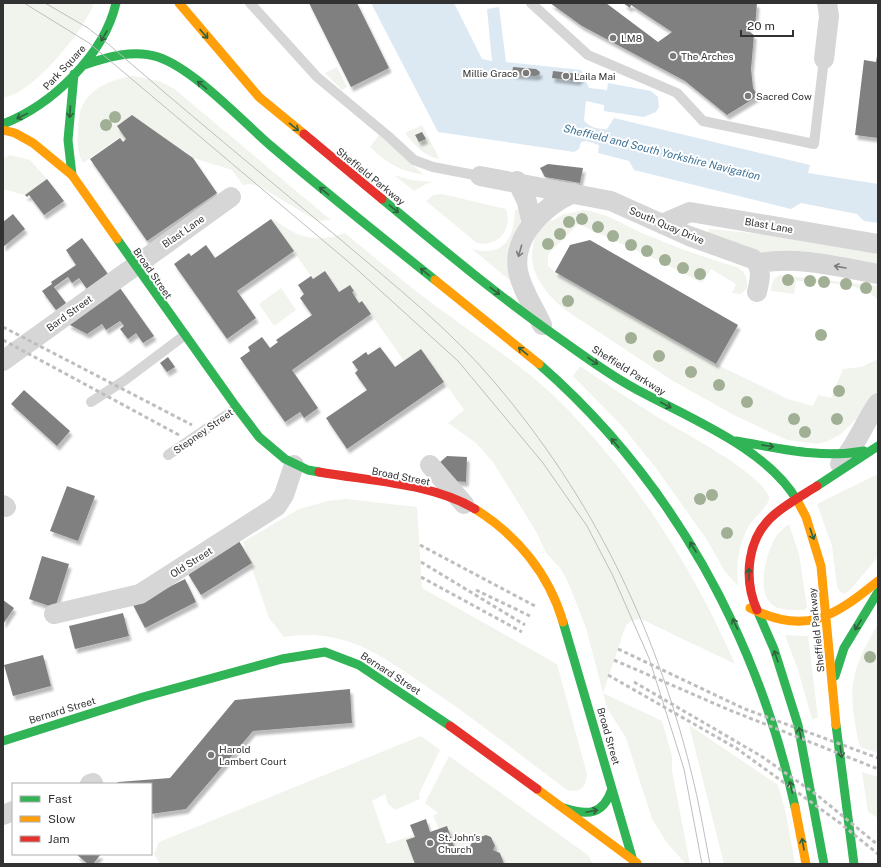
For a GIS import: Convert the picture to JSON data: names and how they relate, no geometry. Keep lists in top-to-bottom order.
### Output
{
  "streets": {
    "main road": [
      "Park Square",
      "Sheffield Parkway",
      "Broad Street",
      "Bernard Street"
    ],
    "street": [
      "South Quay Drive",
      "Blast Lane",
      "Bard Street",
      "Old Street"
    ],
    "lane": ["Stepney Street"]
  },
  "crossings": [
    ["Park Square", "Broad Street"],
    ["South Quay Drive", "Blast Lane"],
    ["Blast Lane", "Broad Street"],
    ["Blast Lane", "Bard Street"],
    ["Broad Street", "Bard Street"],
    ["Broad Street", "Stepney Street"],
    ["Broad Street", "Old Street"],
    ["Broad Street", "Bernard Street"]
  ],
  "one_way": ["Park Square"],
  "water": ["Sheffield and South Yorkshire Navigation"],
  "places": [
    "LM8",
    "The Arches",
    "Millie Grace",
    "Laila Mai",
    "Sacred Cow",
    "Harold Lambert Court",
    "St. John's Church"
  ],
  "legend": ["Fast", "Slow", "Jam"],
  "scale_bar": "20 m"
}
